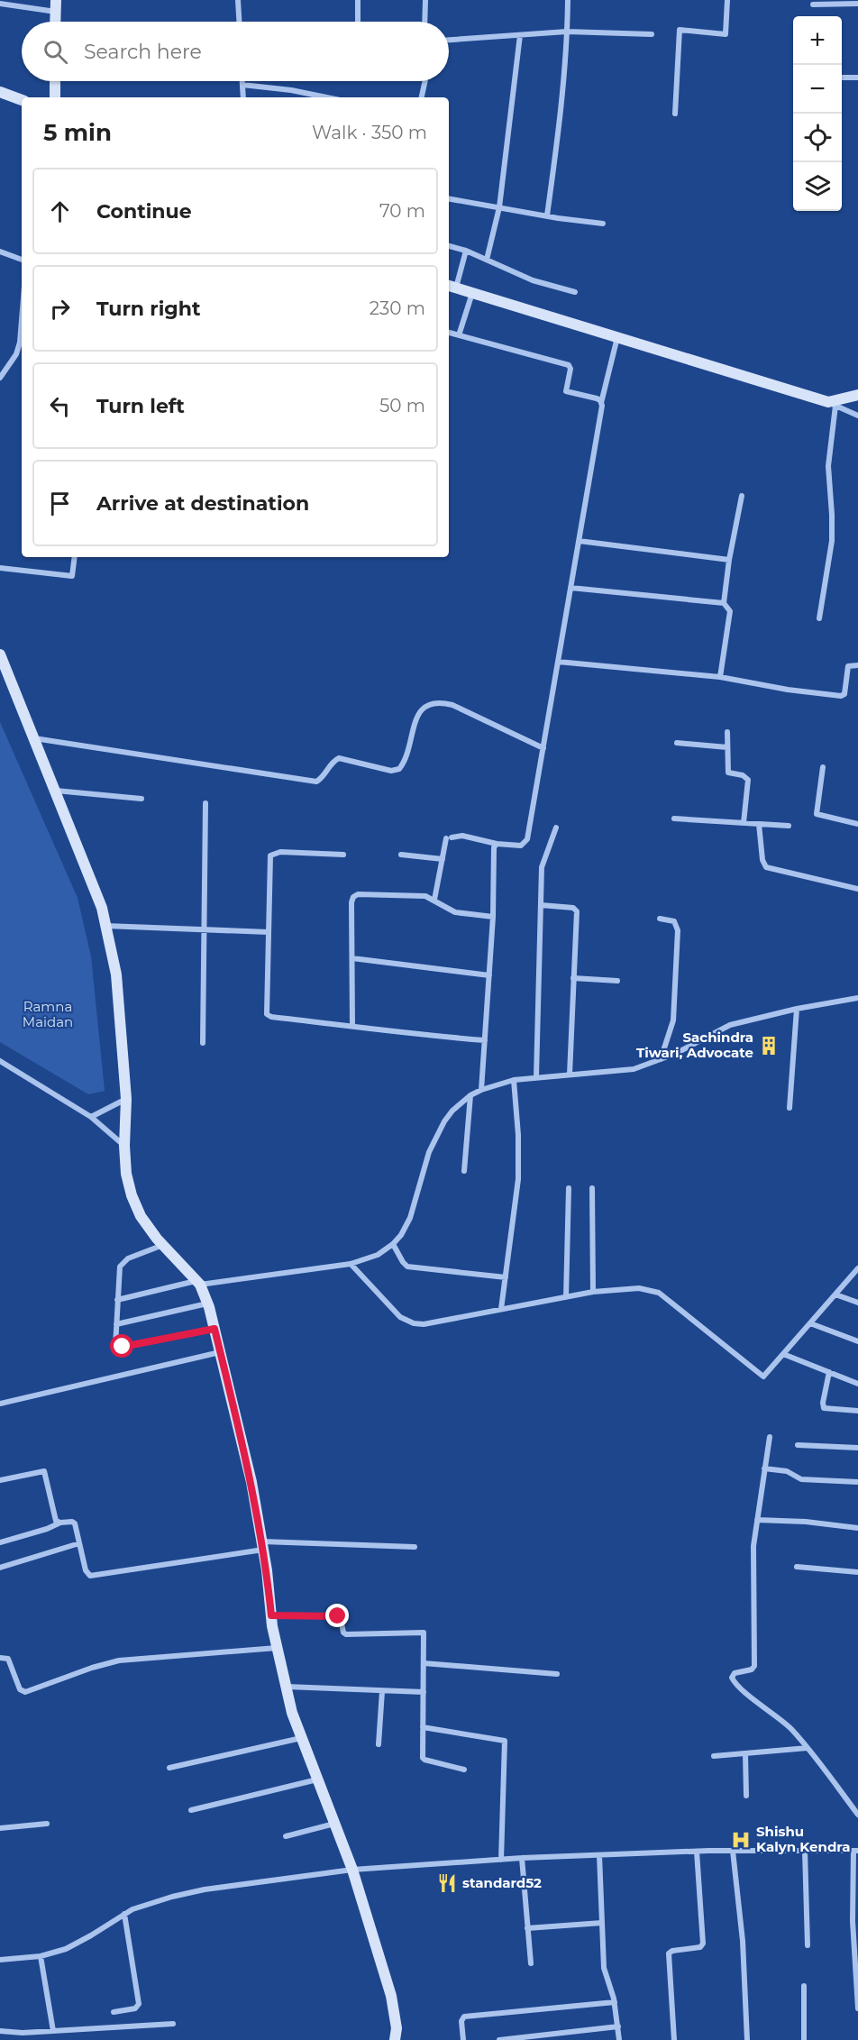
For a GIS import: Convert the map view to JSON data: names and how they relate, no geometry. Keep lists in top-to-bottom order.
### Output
{
  "parks": ["Ramna Maidan"],
  "places": {
    "building": ["Sachindra Tiwari, Advocate"],
    "hospital": ["Shishu Kalyn Kendra"],
    "restaurant": ["standard52"]
  },
  "page": {
    "map_buttons": ["+", "−"],
    "search": "Search here",
    "heading": ["5 min", "Walk · 350 m"],
    "list": [
      ["Continue", "70 m"],
      ["Turn right", "230 m"],
      ["Turn left", "50 m"],
      "Arrive at destination"
    ]
  }
}
